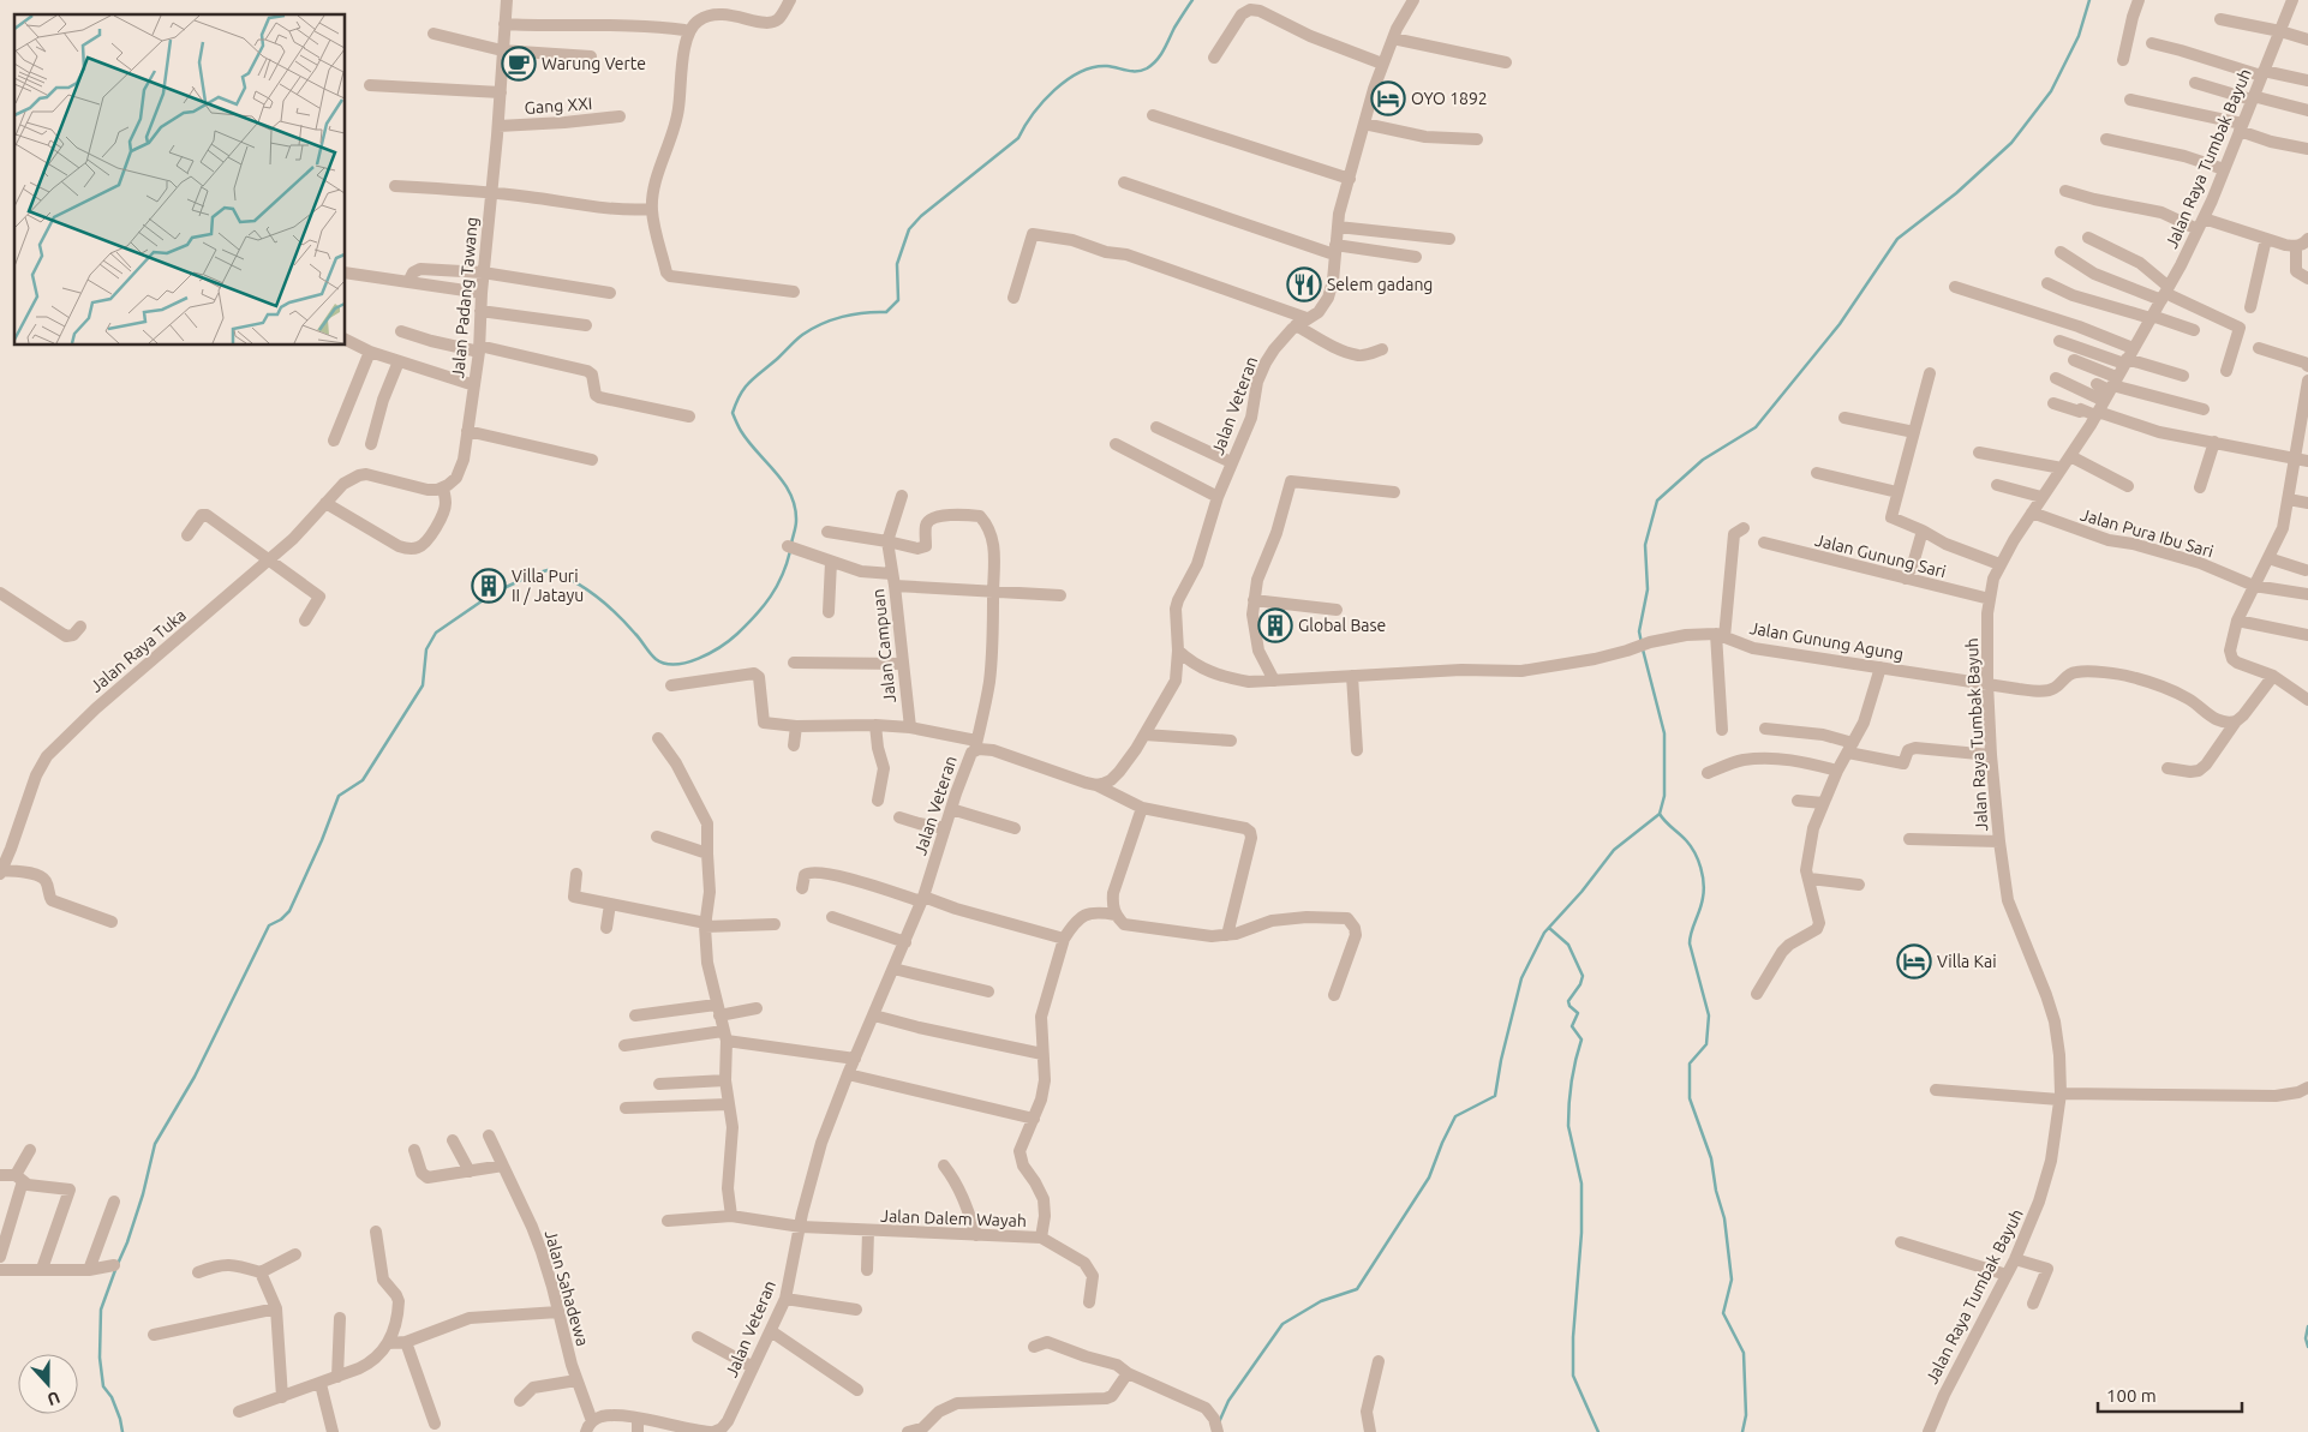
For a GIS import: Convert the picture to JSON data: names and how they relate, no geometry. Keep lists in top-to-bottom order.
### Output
{
  "streets": {
    "street": [
      "Gang XXI",
      "Jalan Raya Tumbak Bayuh",
      "Jalan Padang Tawang",
      "Jalan Veteran",
      "Jalan Pura Ibu Sari",
      "Jalan Gunung Sari",
      "Jalan Gunung Agung",
      "Jalan Campuan",
      "Jalan Raya Tuka",
      "Jalan Dalem Wayah",
      "Jalan Sahadewa"
    ]
  },
  "crossings": [
    ["Gang XXI", "Jalan Padang Tawang"],
    ["Jalan Raya Tumbak Bayuh", "Jalan Pura Ibu Sari"],
    ["Jalan Raya Tumbak Bayuh", "Jalan Gunung Sari"],
    ["Jalan Raya Tumbak Bayuh", "Jalan Gunung Agung"],
    ["Jalan Padang Tawang", "Jalan Raya Tuka"],
    ["Jalan Veteran", "Jalan Dalem Wayah"],
    ["Jalan Veteran", "Jalan Sahadewa"]
  ],
  "places": {
    "cafe": ["Warung Verte"],
    "hotel": ["OYO 1892", "Villa Kai"],
    "restaurant": ["Selem gadang"],
    "building": ["Villa Puri II / Jatayu", "Global Base"]
  },
  "scale_bar": "100 m",
  "north": "bottom"
}
